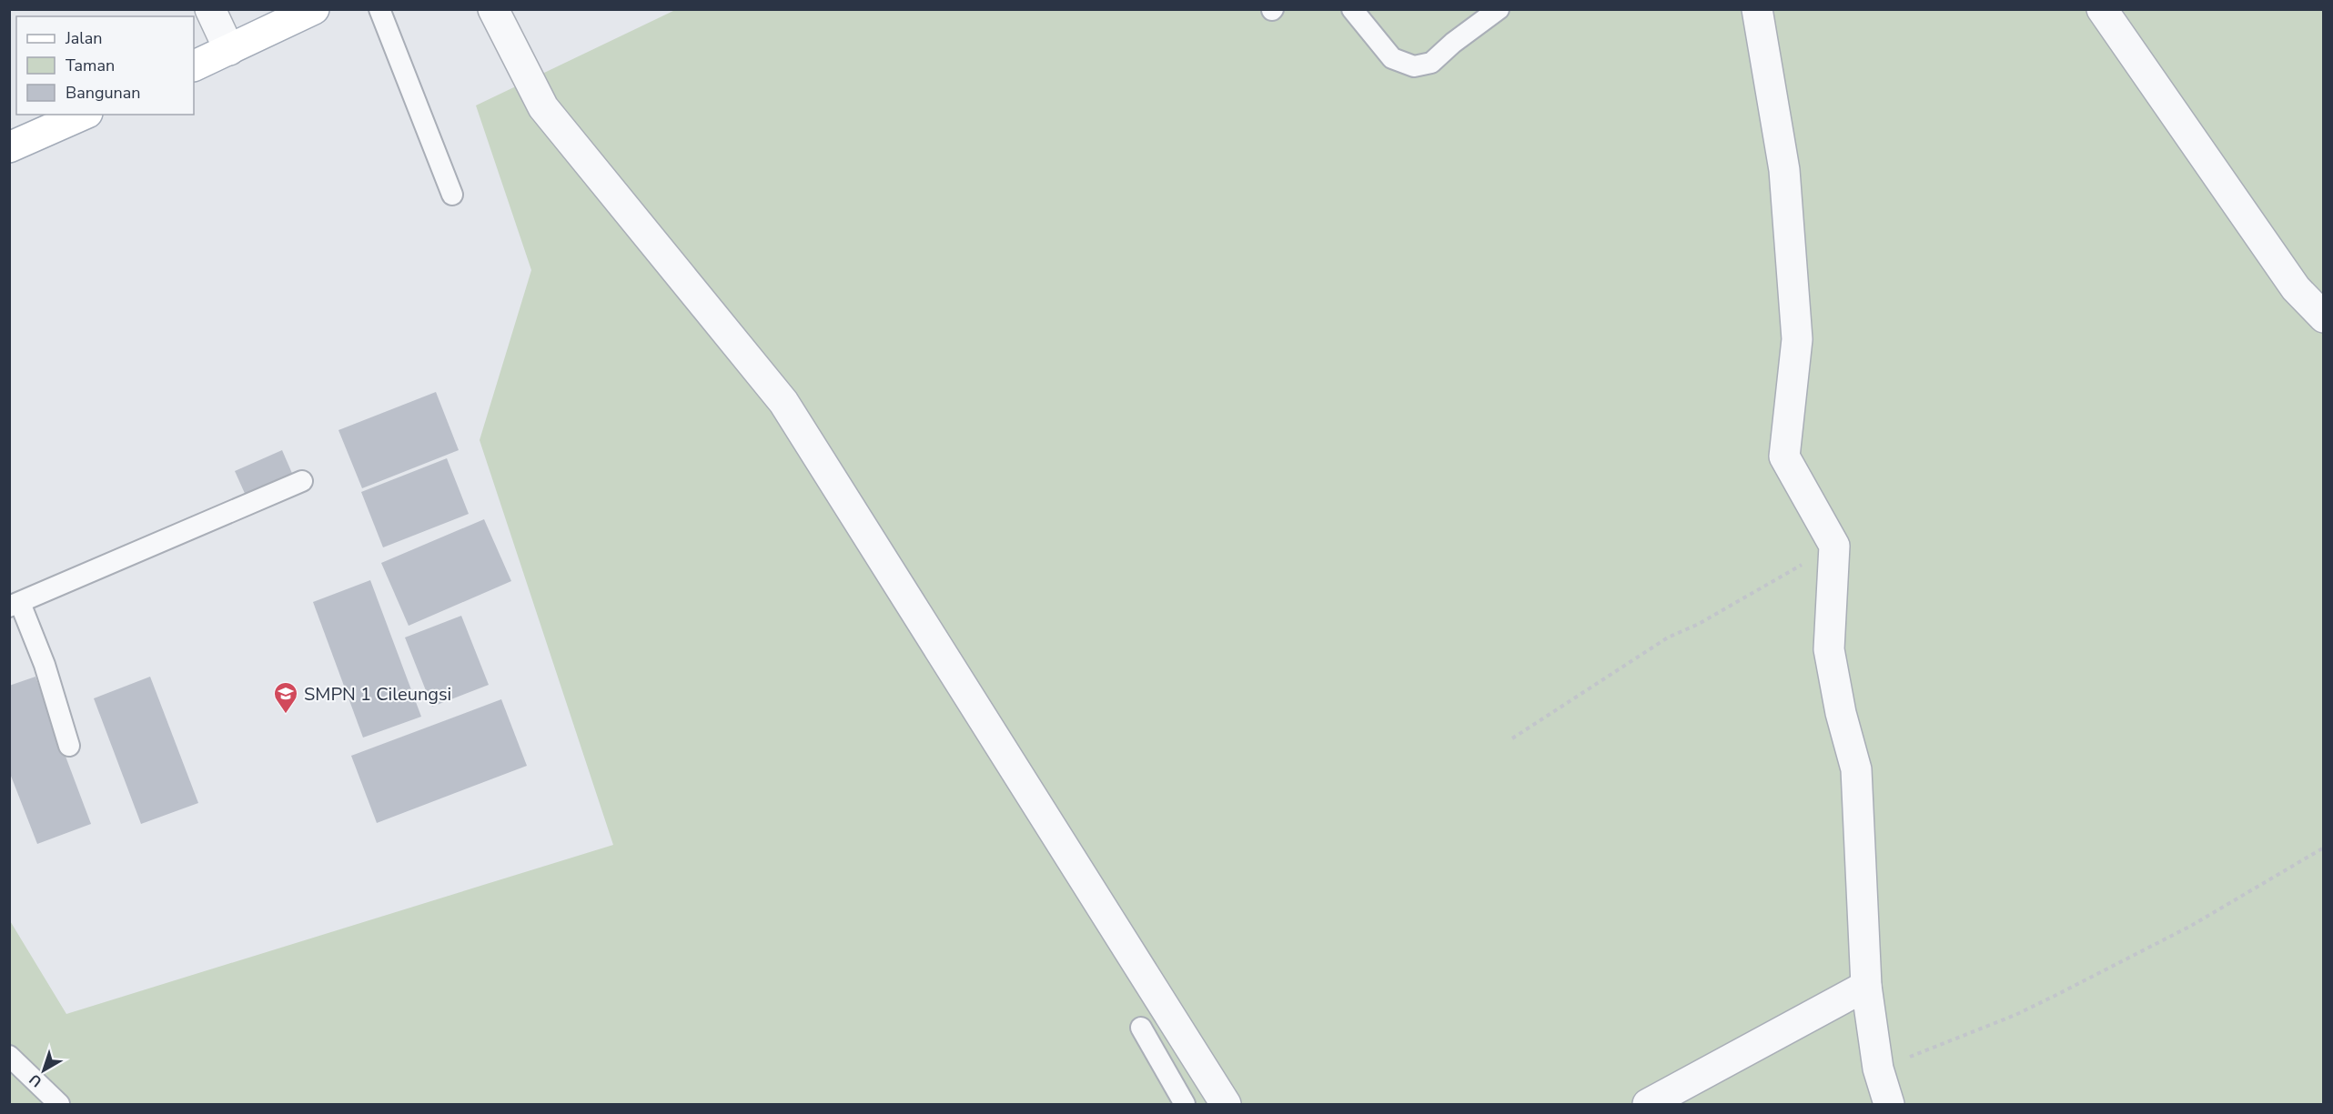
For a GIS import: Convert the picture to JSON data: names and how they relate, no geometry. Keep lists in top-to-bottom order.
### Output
{
  "places": {
    "school or university": ["SMPN 1 Cileungsi"]
  },
  "legend": ["Jalan", "Taman", "Bangunan"],
  "north": "bottom left"
}
